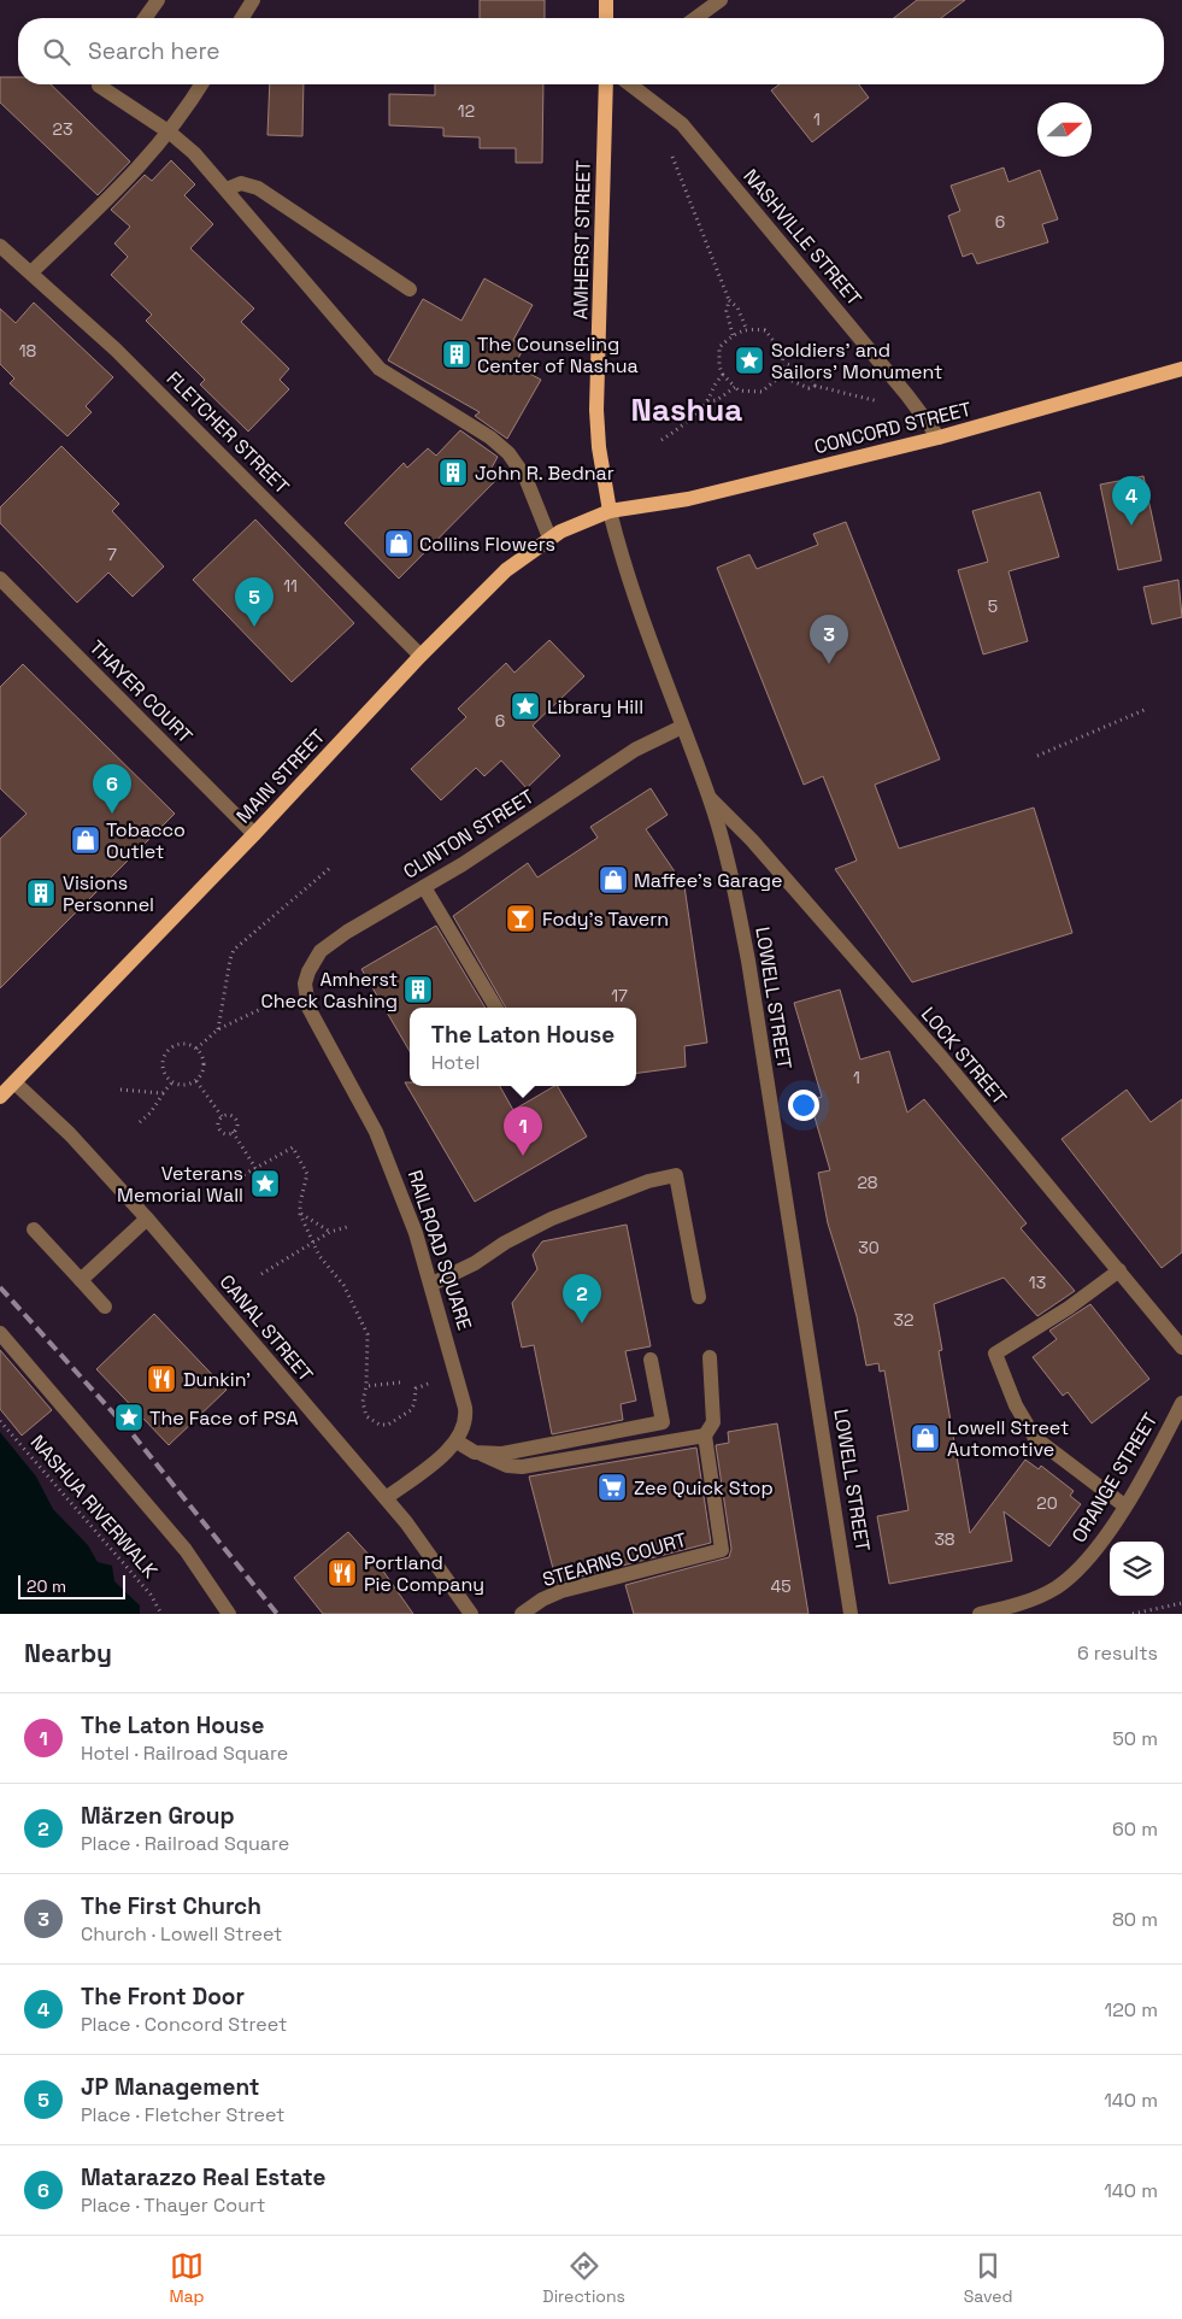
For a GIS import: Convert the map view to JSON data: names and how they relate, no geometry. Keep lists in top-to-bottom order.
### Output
{
  "streets": {
    "main road": ["AMHERST STREET", "CONCORD STREET", "MAIN STREET"],
    "street": [
      "NASHVILLE STREET",
      "FLETCHER STREET",
      "THAYER COURT",
      "CLINTON STREET",
      "LOWELL STREET",
      "LOCK STREET",
      "RAILROAD SQUARE",
      "CANAL STREET",
      "ORANGE STREET",
      "STEARNS COURT"
    ],
    "path": ["NASHUA RIVERWALK"]
  },
  "crossings": [
    ["NASHVILLE STREET", "CONCORD STREET"],
    ["AMHERST STREET", "CONCORD STREET"],
    ["AMHERST STREET", "MAIN STREET"],
    ["AMHERST STREET", "LOWELL STREET"],
    ["CONCORD STREET", "MAIN STREET"],
    ["CONCORD STREET", "LOWELL STREET"],
    ["FLETCHER STREET", "MAIN STREET"],
    ["THAYER COURT", "MAIN STREET"],
    ["MAIN STREET", "LOWELL STREET"],
    ["MAIN STREET", "CANAL STREET"],
    ["CLINTON STREET", "LOWELL STREET"],
    ["CLINTON STREET", "RAILROAD SQUARE"],
    ["LOWELL STREET", "LOCK STREET"]
  ],
  "districts": ["Nashua"],
  "places": {
    "building": [
      "The Counseling Center of Nashua",
      "John R. Bednar",
      "Visions Personnel",
      "Amherst Check Cashing"
    ],
    "place": [
      "Soldiers' and Sailors' Monument",
      "Library Hill",
      "Veterans Memorial Wall",
      "The Face of PSA"
    ],
    "shop": [
      "Collins Flowers",
      "Tobacco Outlet",
      "Maffee's Garage",
      "Lowell Street Automotive"
    ],
    "bar": ["Fody's Tavern"],
    "restaurant": ["Dunkin'", "Portland Pie Company"],
    "supermarket": ["Zee Quick Stop"]
  },
  "house_numbers": [
    "12",
    "1",
    "23",
    "6",
    "18",
    "7",
    "11",
    "5",
    "6",
    "17",
    "1",
    "28",
    "30",
    "13",
    "32",
    "20",
    "38",
    "45"
  ],
  "scale_bar": "20 m",
  "north": "right",
  "page": {
    "search": "Search here",
    "pins": [
      "4",
      "5",
      "3",
      "6",
      "1",
      "2"
    ],
    "popup": ["The Laton House", "Hotel"],
    "scale": "20 m",
    "heading": ["Nearby", "6 results"],
    "list": [
      {
        "mark": "1",
        "name": "The Laton House",
        "note": "Hotel · Railroad Square",
        "value": "50 m"
      },
      {
        "mark": "2",
        "name": "Märzen Group",
        "note": "Place · Railroad Square",
        "value": "60 m"
      },
      {
        "mark": "3",
        "name": "The First Church",
        "note": "Church · Lowell Street",
        "value": "80 m"
      },
      {
        "mark": "4",
        "name": "The Front Door",
        "note": "Place · Concord Street",
        "value": "120 m"
      },
      {
        "mark": "5",
        "name": "JP Management",
        "note": "Place · Fletcher Street",
        "value": "140 m"
      },
      {
        "mark": "6",
        "name": "Matarazzo Real Estate",
        "note": "Place · Thayer Court",
        "value": "140 m"
      }
    ],
    "nav": ["Map", "Directions", "Saved"]
  }
}
